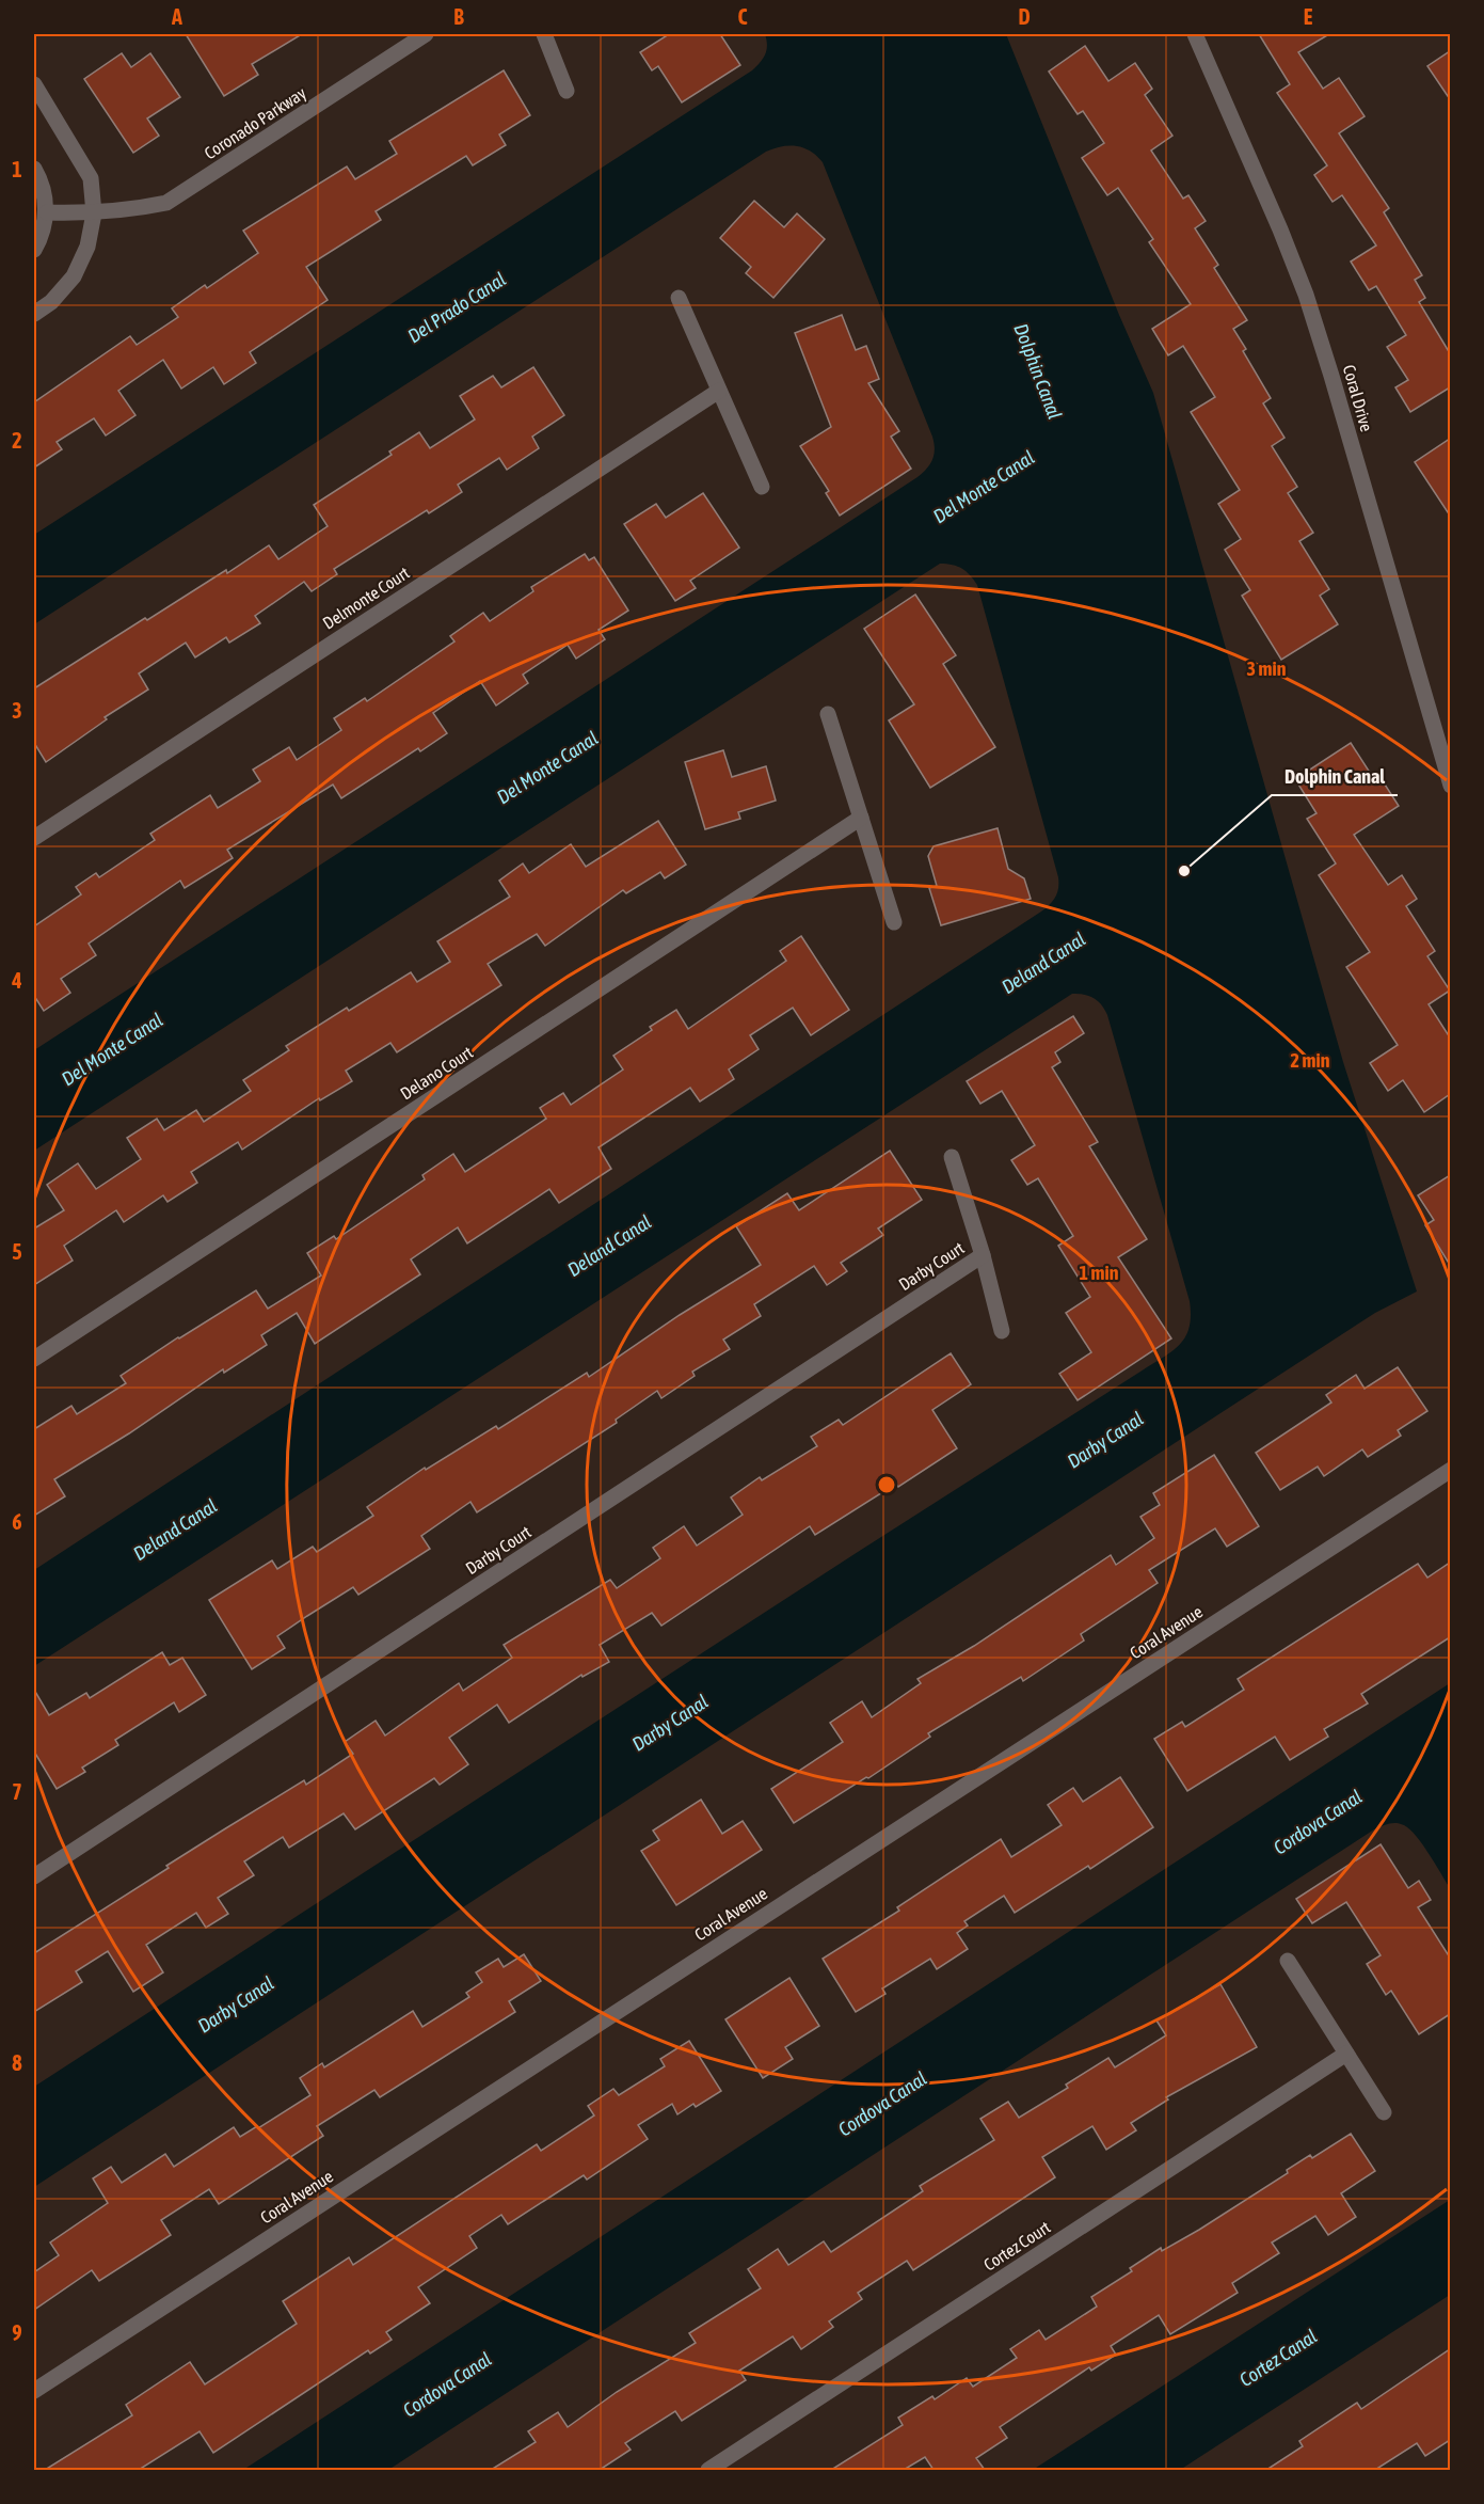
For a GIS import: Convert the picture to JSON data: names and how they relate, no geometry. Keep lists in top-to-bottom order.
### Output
{
  "streets": {
    "street": [
      "Coronado Parkway",
      "Coral Drive",
      "Delmonte Court",
      "Delano Court",
      "Darby Court",
      "Coral Avenue",
      "Cortez Court"
    ]
  },
  "water": [
    "Del Prado Canal",
    "Dolphin Canal",
    "Del Monte Canal",
    "Deland Canal",
    "Darby Canal",
    "Cordova Canal",
    "Cortez Canal"
  ],
  "places": ["Dolphin Canal"],
  "grid": {
    "columns": [
      "A",
      "B",
      "C",
      "D",
      "E"
    ],
    "rows": [
      "1",
      "2",
      "3",
      "4",
      "5",
      "6",
      "7",
      "8",
      "9"
    ]
  },
  "rings": ["3 min", "2 min", "1 min"]
}
